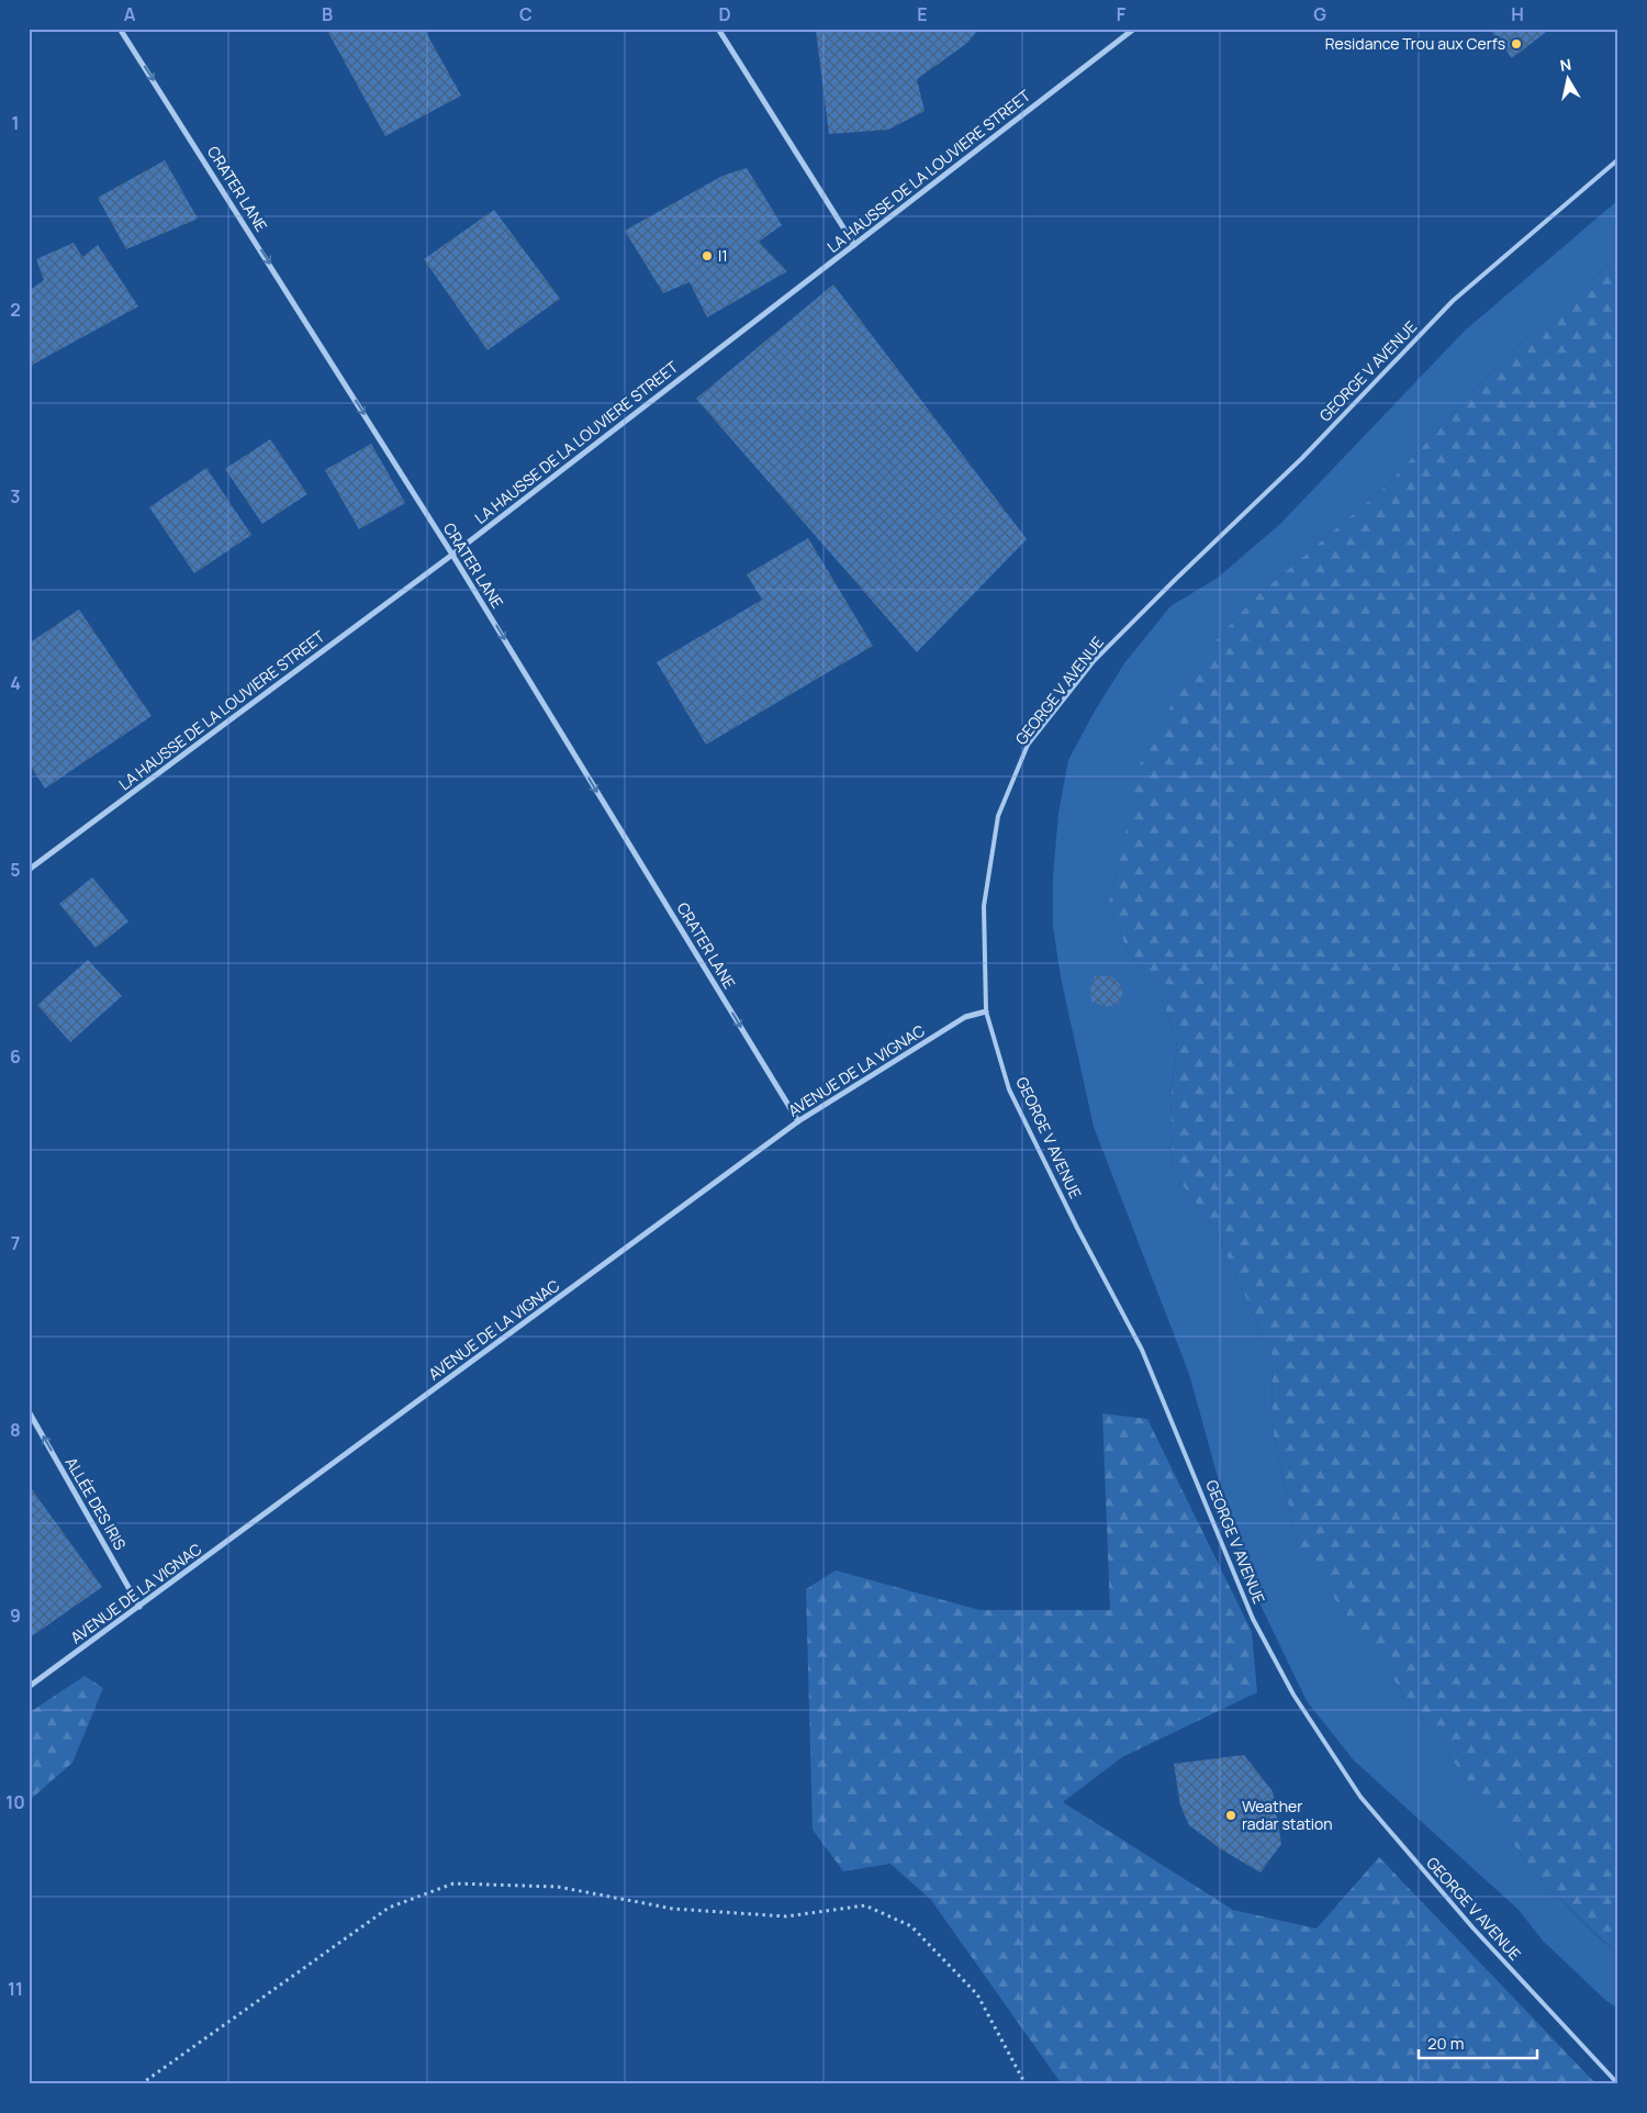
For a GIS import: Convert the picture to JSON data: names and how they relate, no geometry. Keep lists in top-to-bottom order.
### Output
{
  "streets": {
    "street": [
      "LA HAUSSE DE LA LOUVIERE STREET",
      "CRATER LANE",
      "AVENUE DE LA VIGNAC",
      "ALLÉE DES IRIS"
    ],
    "lane": ["GEORGE V AVENUE"]
  },
  "crossings": [
    ["LA HAUSSE DE LA LOUVIERE STREET", "CRATER LANE"],
    ["CRATER LANE", "AVENUE DE LA VIGNAC"],
    ["GEORGE V AVENUE", "AVENUE DE LA VIGNAC"],
    ["AVENUE DE LA VIGNAC", "ALLÉE DES IRIS"]
  ],
  "one_way": ["CRATER LANE", "ALLÉE DES IRIS"],
  "places": ["Residance Trou aux Cerfs", "l1", "Weather radar station"],
  "scale_bar": "20 m",
  "north": "top",
  "grid": {
    "columns": [
      "A",
      "B",
      "C",
      "D",
      "E",
      "F",
      "G",
      "H"
    ],
    "rows": [
      "1",
      "2",
      "3",
      "4",
      "5",
      "6",
      "7",
      "8",
      "9",
      "10",
      "11"
    ]
  }
}
